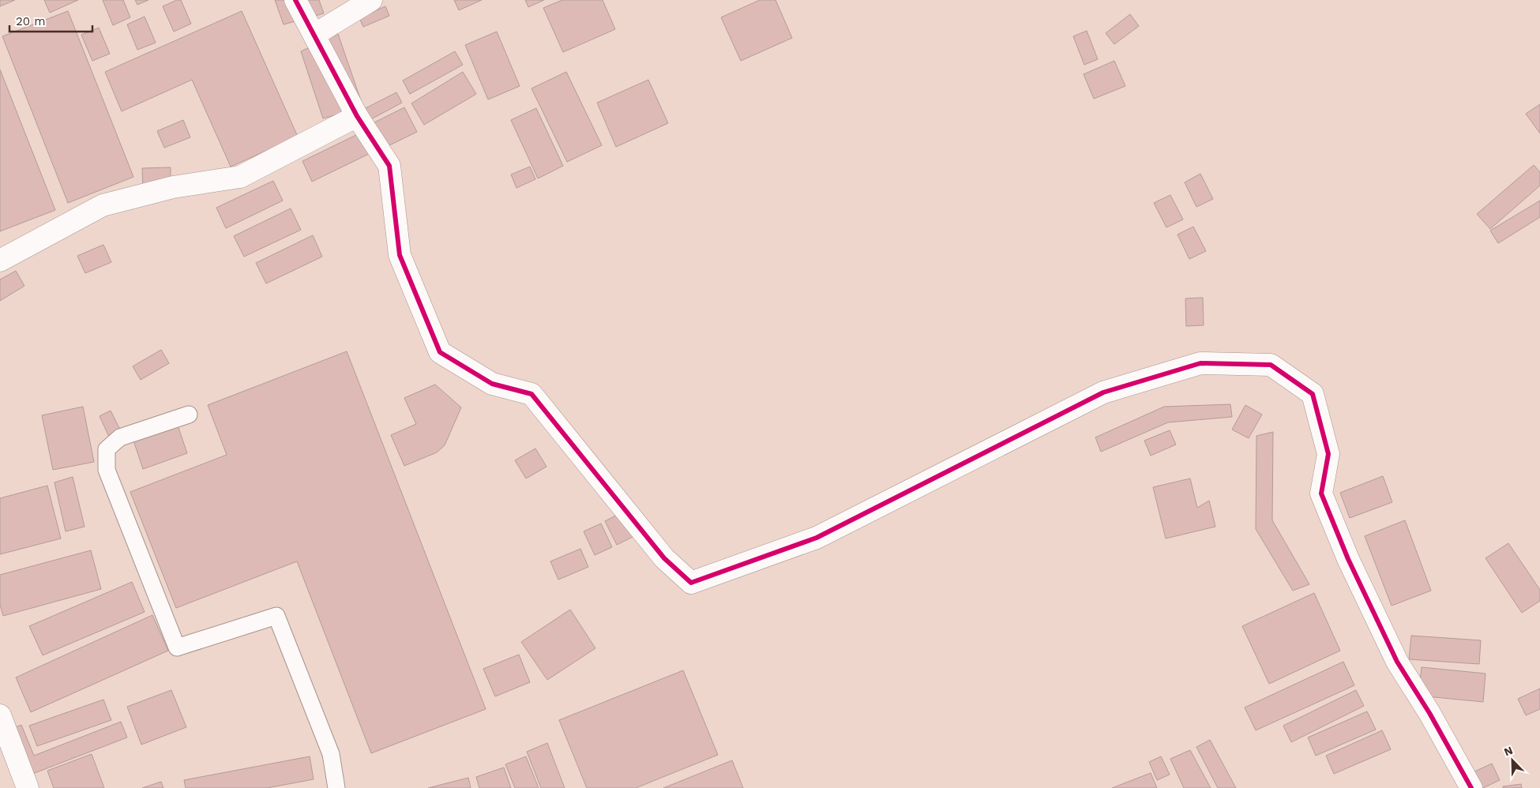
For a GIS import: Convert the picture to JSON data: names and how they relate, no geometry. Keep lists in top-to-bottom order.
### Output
{
  "scale_bar": "20 m",
  "north": "top left"
}
